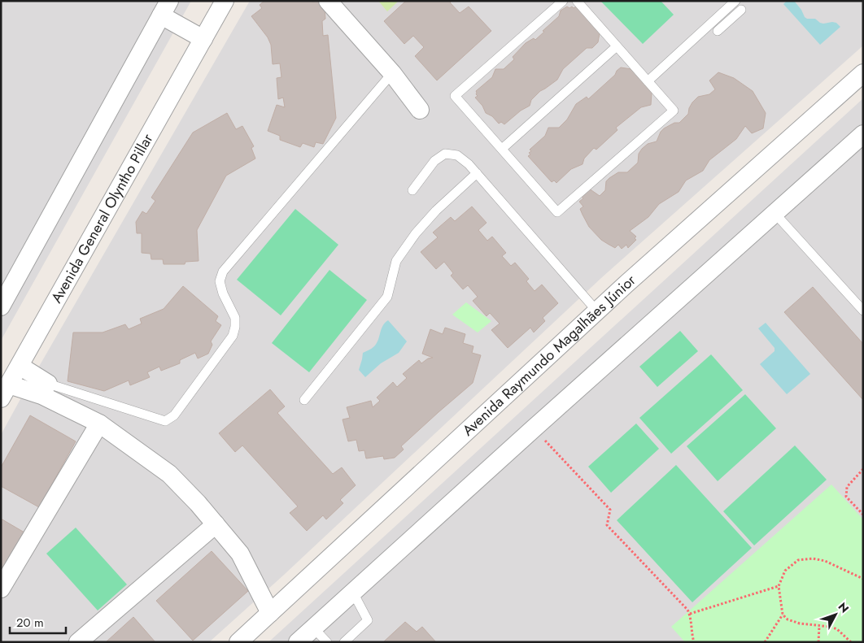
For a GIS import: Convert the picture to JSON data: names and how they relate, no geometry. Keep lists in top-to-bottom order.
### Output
{
  "streets": {
    "street": ["Avenida General Olyntho Pillar", "Avenida Raymundo Magalhães Júnior"]
  },
  "scale_bar": "20 m",
  "north": "top right"
}
